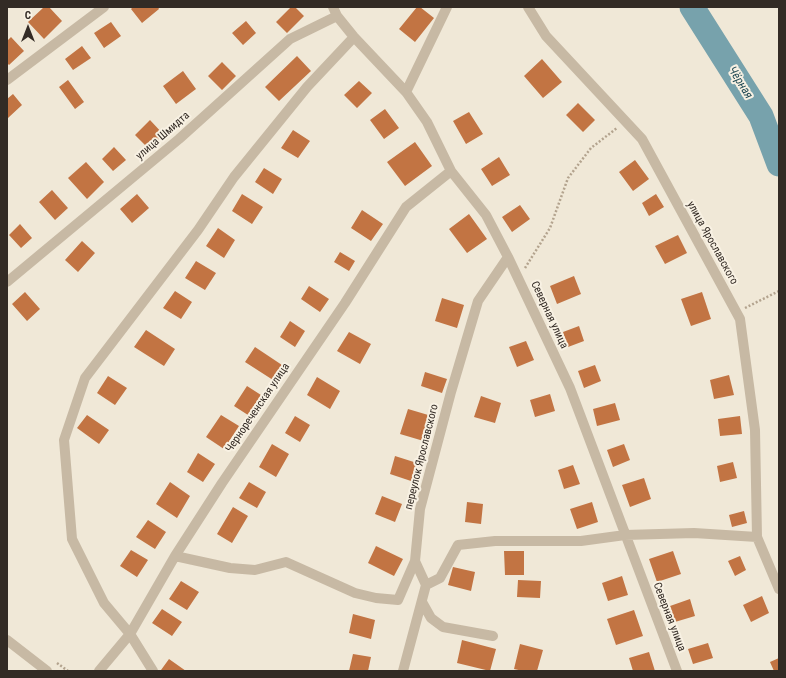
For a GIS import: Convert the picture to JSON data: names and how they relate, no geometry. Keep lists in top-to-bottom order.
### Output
{
  "streets": {
    "street": [
      "улица Шмидта",
      "улица Ярославского",
      "Северная улица",
      "Чернореченская улица",
      "переулок Ярославского"
    ]
  },
  "crossings": [
    ["улица Шмидта", "Северная улица"],
    ["Северная улица", "Чернореченская улица"],
    ["Северная улица", "переулок Ярославского"]
  ],
  "water": ["Чёрная"],
  "north": "top"
}
